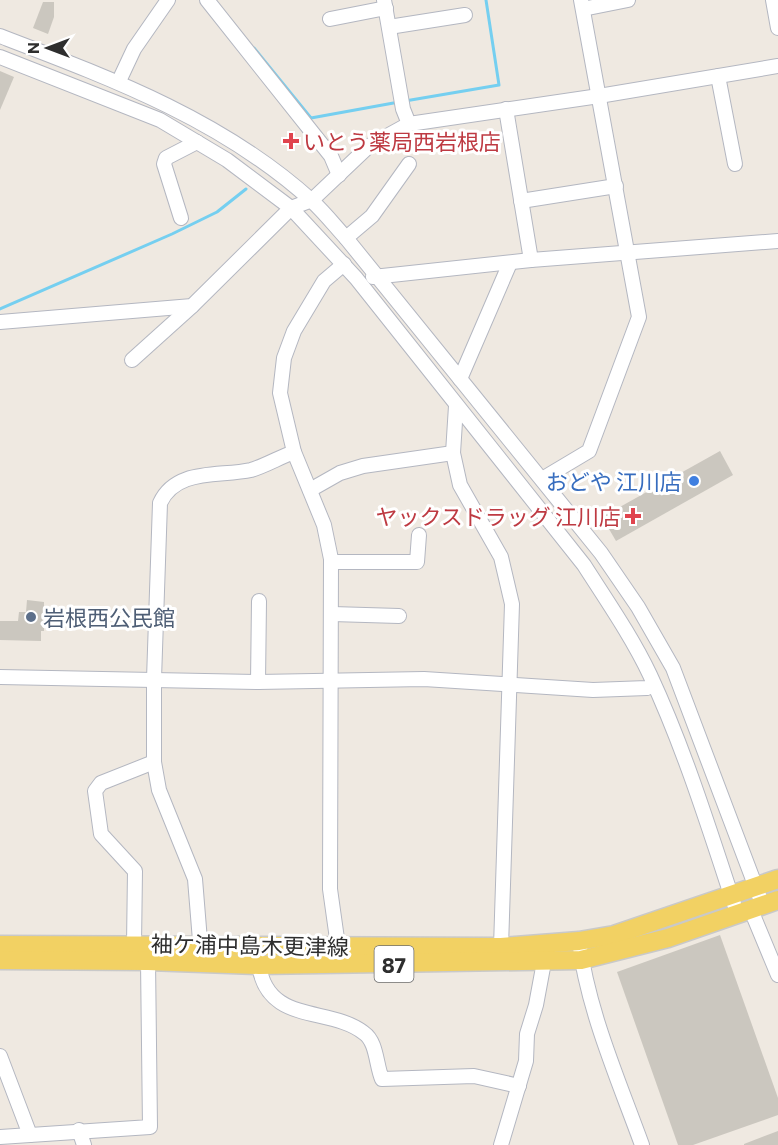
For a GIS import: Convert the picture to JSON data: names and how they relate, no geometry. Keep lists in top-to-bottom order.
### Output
{
  "streets": {
    "main road": ["袖ケ浦中島木更津線", "87"]
  },
  "crossings": [
    ["袖ケ浦中島木更津線", "87"]
  ],
  "places": {
    "health": ["いとう薬局西岩根店", "ヤックスドラッグ 江川店"],
    "other": ["おどや 江川店", "岩根西公民館"]
  },
  "north": "left"
}
